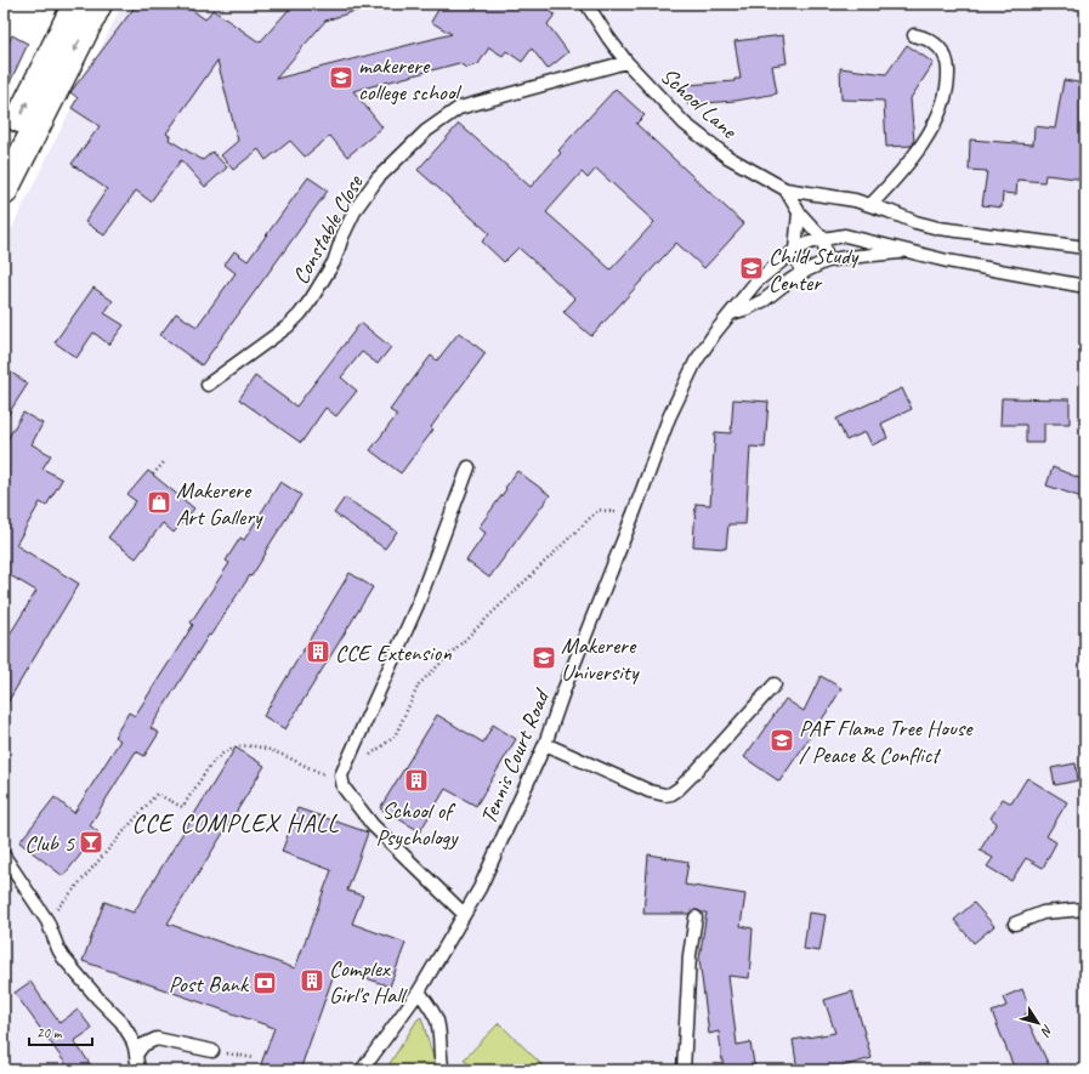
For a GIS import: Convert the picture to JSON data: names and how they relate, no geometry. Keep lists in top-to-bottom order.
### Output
{
  "streets": {
    "lane": ["School Lane", "Constable Close", "Tennis Court Road"]
  },
  "crossings": [
    ["School Lane", "Constable Close"]
  ],
  "districts": ["CCE COMPLEX HALL"],
  "places": {
    "school or university": [
      "makerere college school",
      "Child Study Center",
      "Makerere University",
      "PAF Flame Tree House / Peace & Conflict"
    ],
    "shop": ["Makerere Art Gallery"],
    "building": ["CCE Extension", "School of Psychology", "Complex Girl's Hall"],
    "bar": ["Club 5"],
    "bank": ["Post Bank"]
  },
  "scale_bar": "20 m",
  "north": "bottom right"
}
